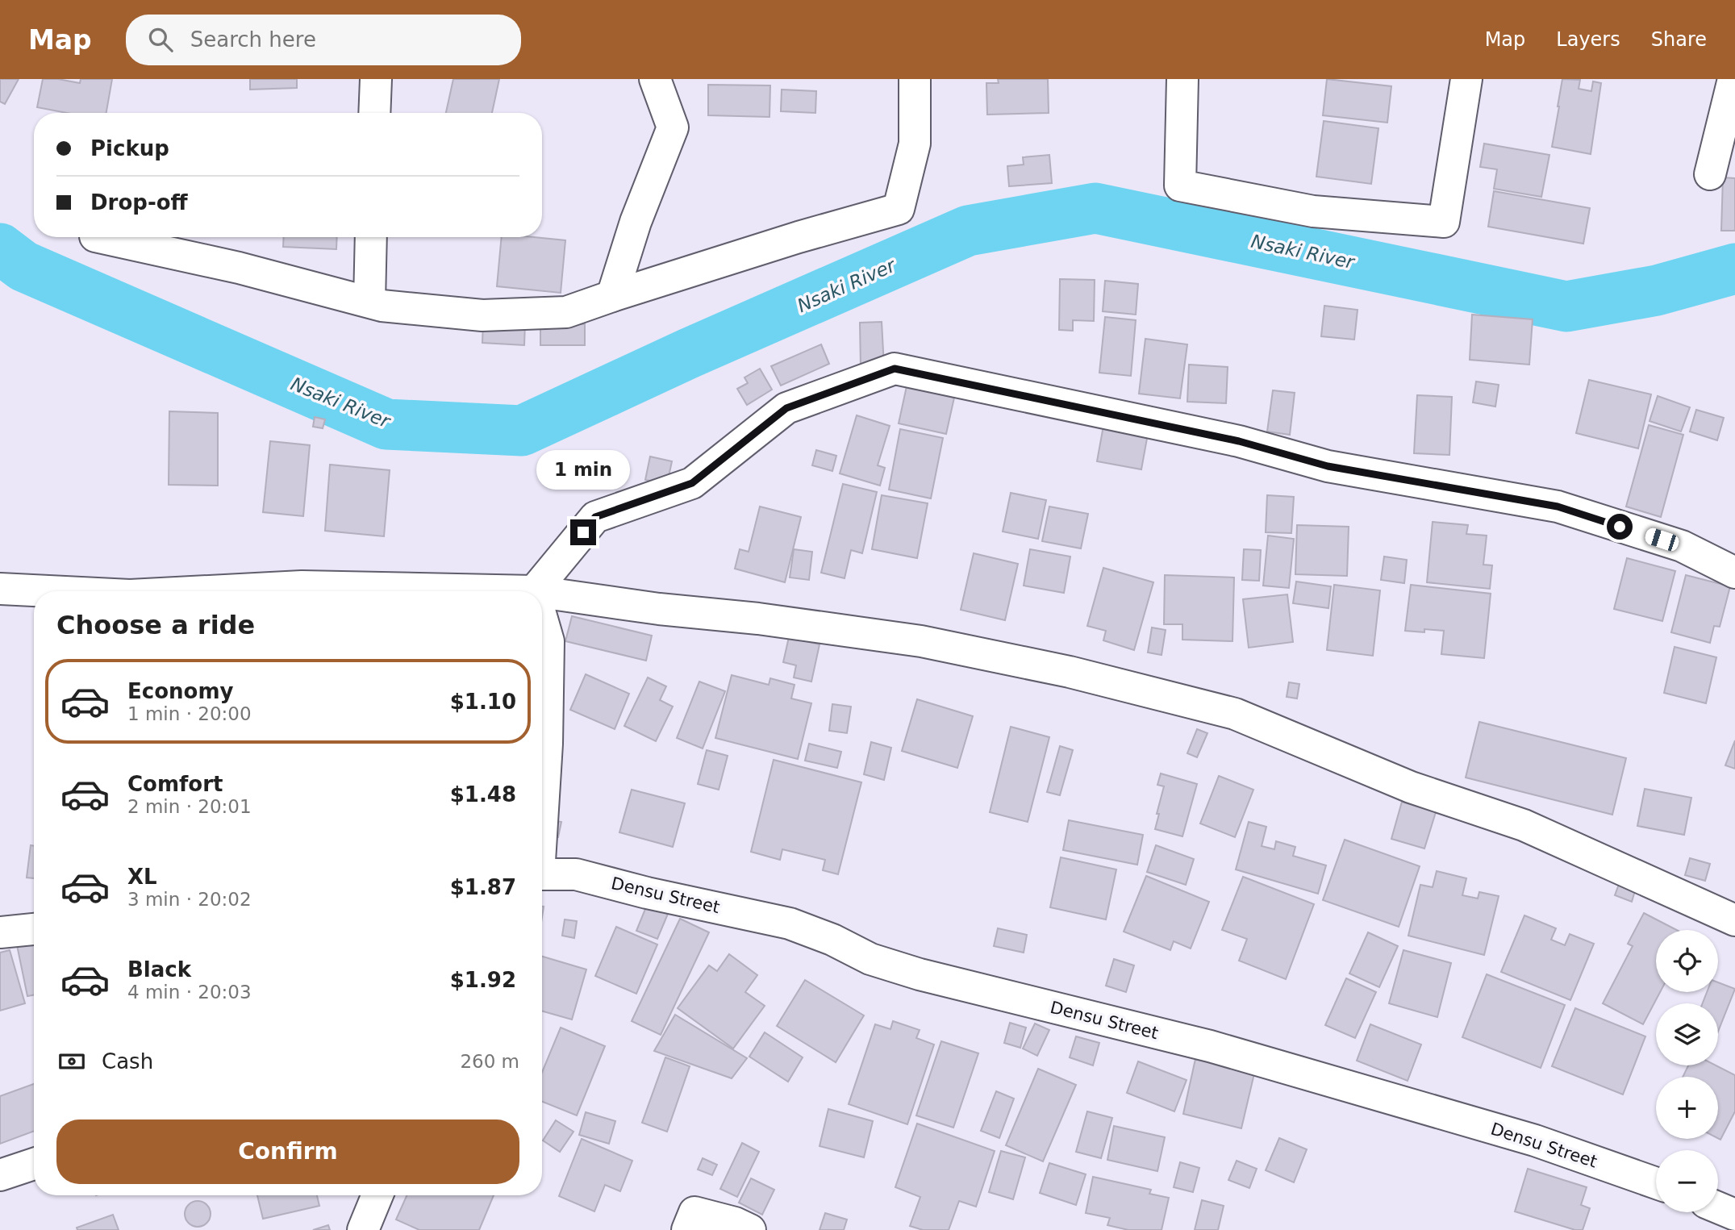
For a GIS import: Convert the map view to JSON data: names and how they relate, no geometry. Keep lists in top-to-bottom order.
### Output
{
  "streets": {
    "street": ["Densu Street"]
  },
  "water": ["Nsaki River"],
  "page": {
    "header": "Map",
    "search": "Search here",
    "nav": ["Map", "Layers", "Share"],
    "banner": ["Pickup", "Drop-off"],
    "bubble": "1 min",
    "heading": "Choose a ride",
    "list": [
      {
        "name": "Economy",
        "note": "1 min · 20:00",
        "value": "$1.10"
      },
      {
        "name": "Comfort",
        "note": "2 min · 20:01",
        "value": "$1.48"
      },
      {
        "name": "XL",
        "note": "3 min · 20:02",
        "value": "$1.87"
      },
      {
        "name": "Black",
        "note": "4 min · 20:03",
        "value": "$1.92"
      }
    ],
    "map_buttons": ["+", "−"],
    "pay": ["Cash", "260 m"],
    "buttons": "Confirm"
  }
}
